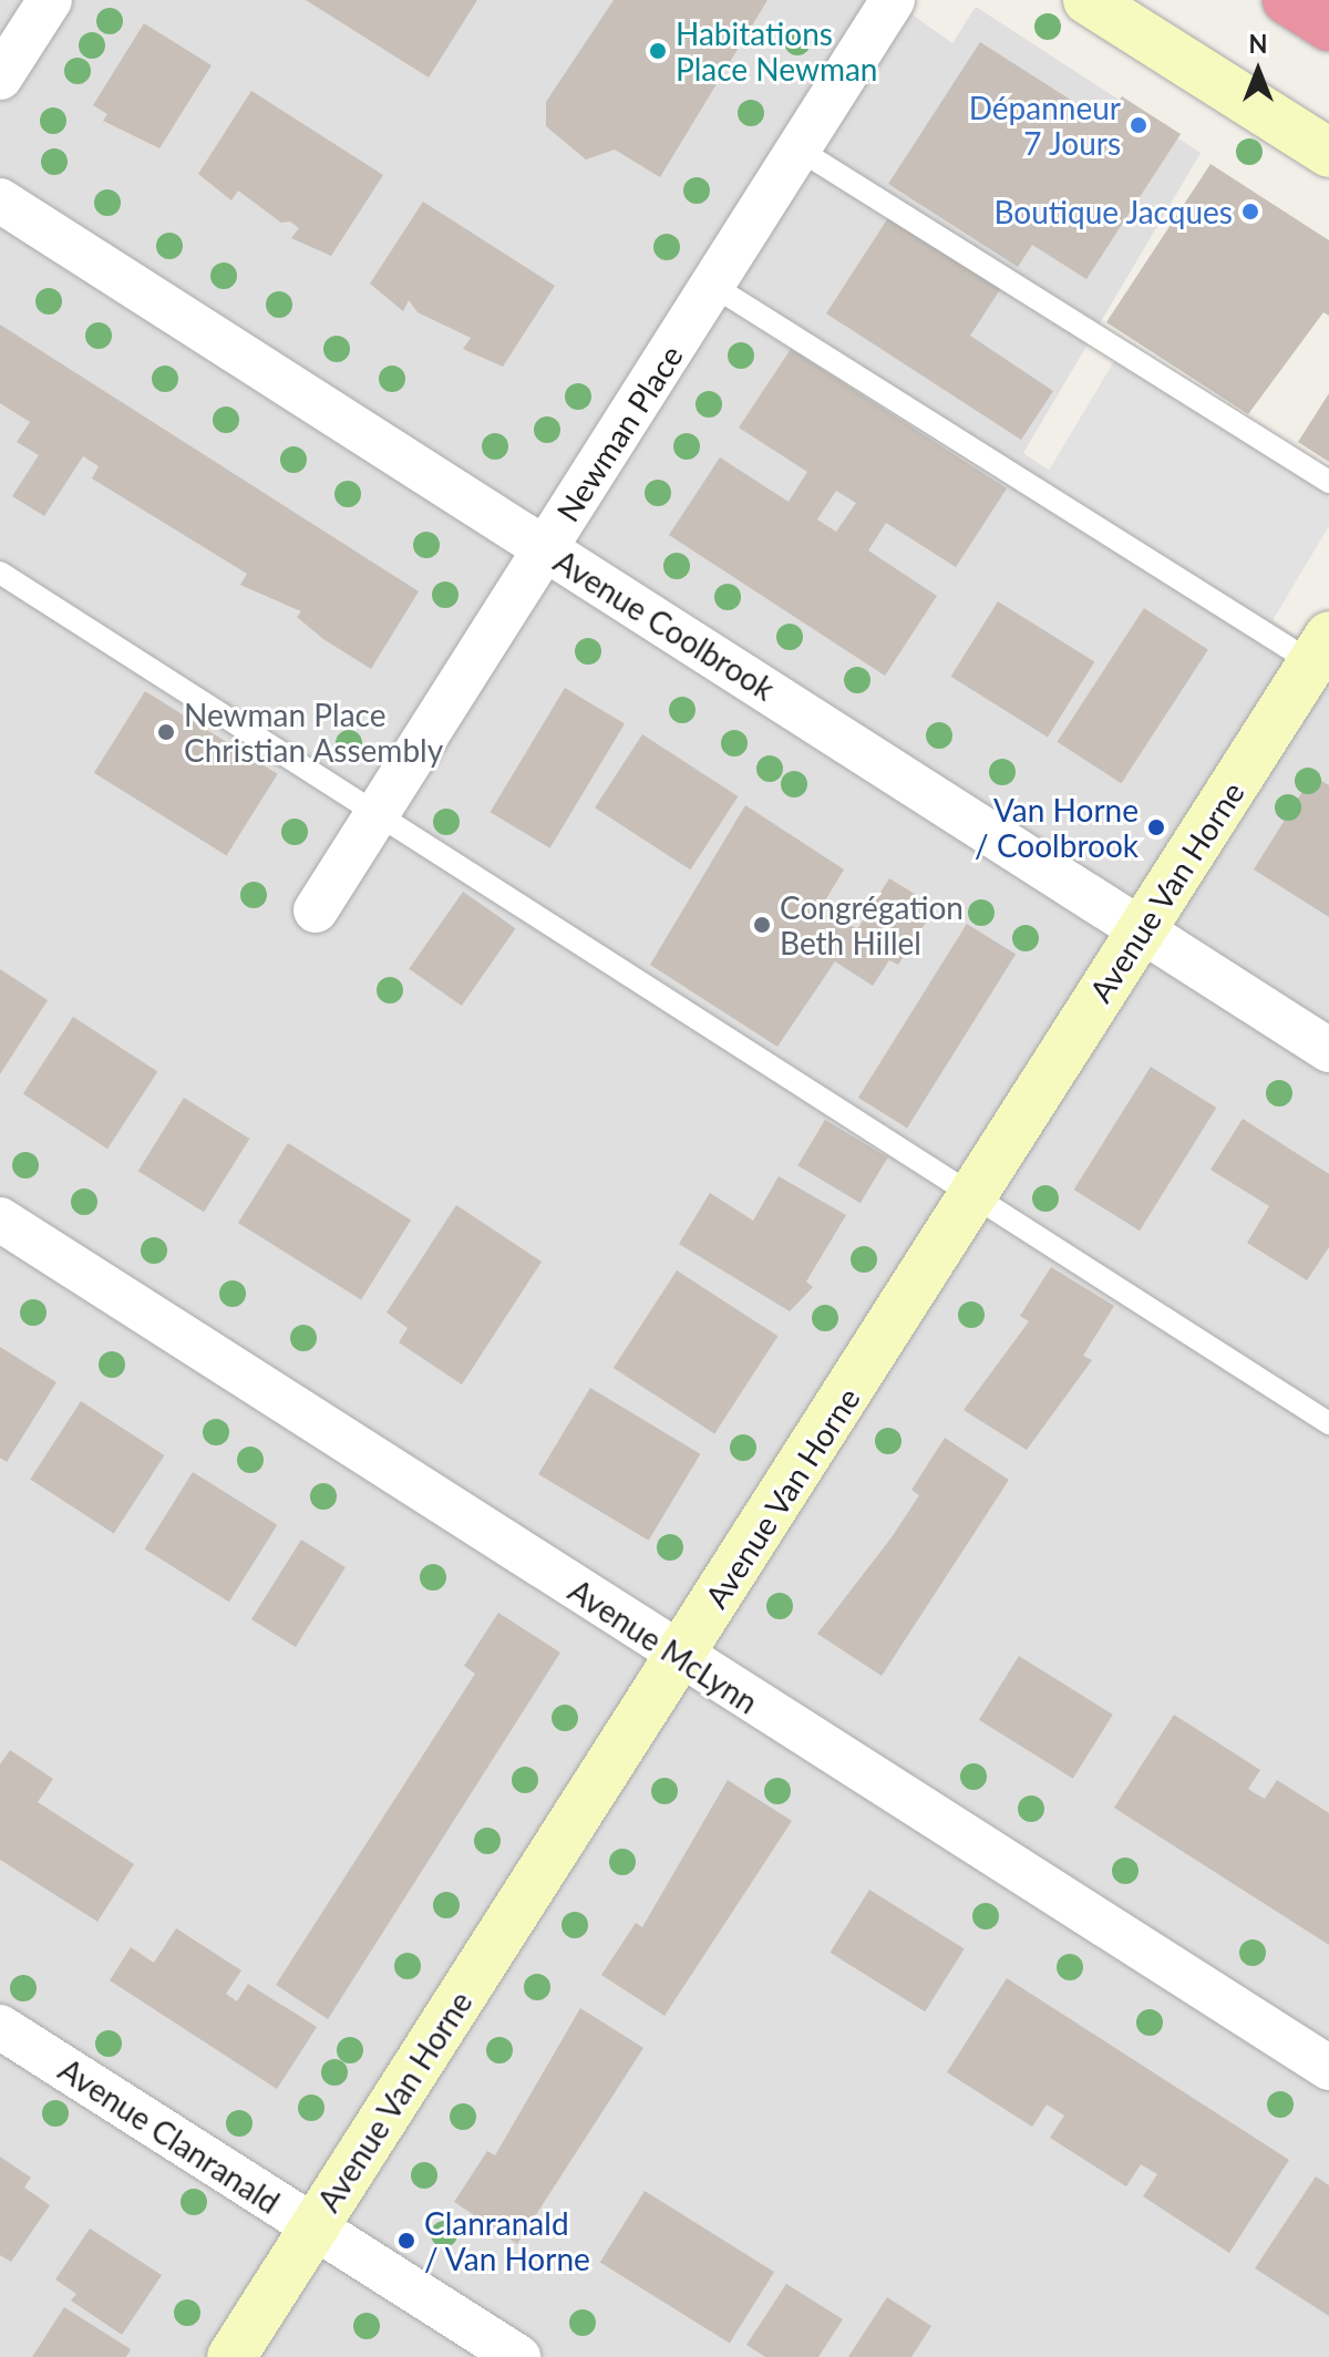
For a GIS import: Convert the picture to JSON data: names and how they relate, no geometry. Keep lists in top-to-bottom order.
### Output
{
  "streets": {
    "main road": ["Avenue Van Horne"],
    "street": [
      "Newman Place",
      "Avenue Coolbrook",
      "Avenue McLynn",
      "Avenue Clanranald"
    ]
  },
  "crossings": [
    ["Newman Place", "Avenue Coolbrook"],
    ["Avenue Coolbrook", "Avenue Van Horne"],
    ["Avenue Van Horne", "Avenue McLynn"],
    ["Avenue Van Horne", "Avenue Clanranald"]
  ],
  "places": [
    "Habitations Place Newman",
    "Dépanneur 7 Jours",
    "Boutique Jacques",
    "Newman Place Christian Assembly",
    "Van Horne / Coolbrook",
    "Congrégation Beth Hillel",
    "Clanranald / Van Horne"
  ],
  "north": "top"
}
